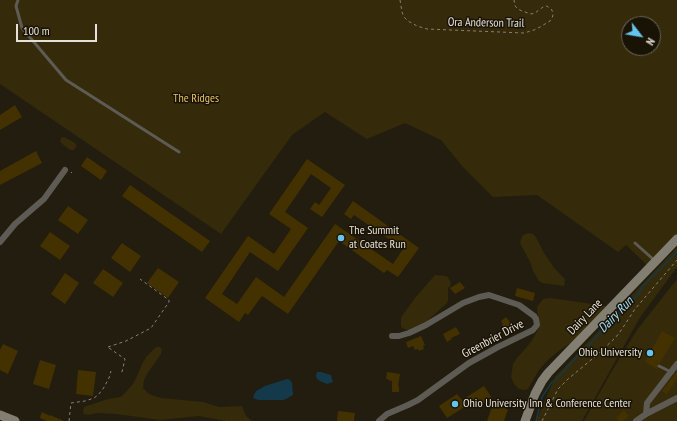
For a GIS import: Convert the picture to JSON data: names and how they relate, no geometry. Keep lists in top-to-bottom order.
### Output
{
  "streets": {
    "street": ["Dairy Lane", "Greenbrier Drive"],
    "path": ["Ora Anderson Trail"]
  },
  "water": ["Dairy Run"],
  "parks": ["The Ridges"],
  "places": ["The Summit at Coates Run", "Ohio University", "Ohio University Inn & Conference Center"],
  "scale_bar": "100 m",
  "north": "bottom right"
}
